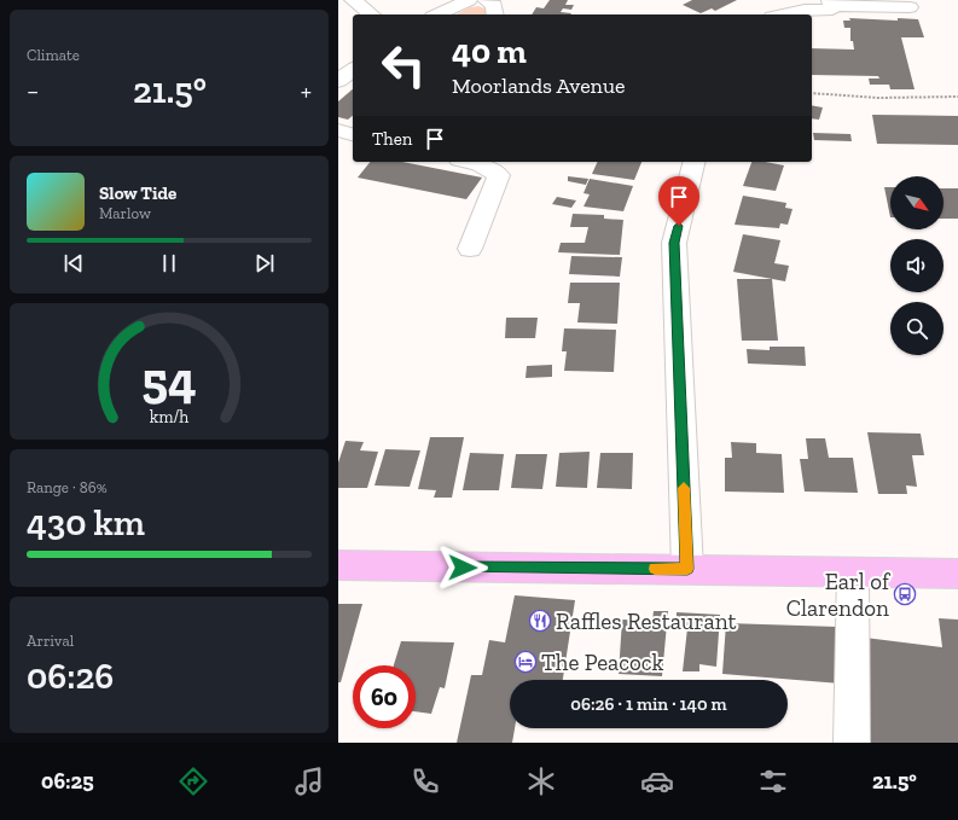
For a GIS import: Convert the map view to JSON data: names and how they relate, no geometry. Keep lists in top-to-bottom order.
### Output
{
  "places": {
    "bus stop": ["Earl of Clarendon"],
    "restaurant": ["Raffles Restaurant"],
    "hotel": ["The Peacock"]
  },
  "north": "bottom right",
  "page": {
    "tile": [
      "Climate",
      ["Range · 86%", "430 km"],
      ["Arrival", "06:26"]
    ],
    "turn": ["40 m", "Moorlands Avenue"],
    "heat": ["−", "21.5°", "+"],
    "then": "Then",
    "song": ["Slow Tide", "Marlow"],
    "limit": "60",
    "trip": "06:26 · 1 min · 140 m",
    "tabs": ["06:25", "21.5°"],
    "gauge": ["54", "km/h"]
  }
}
